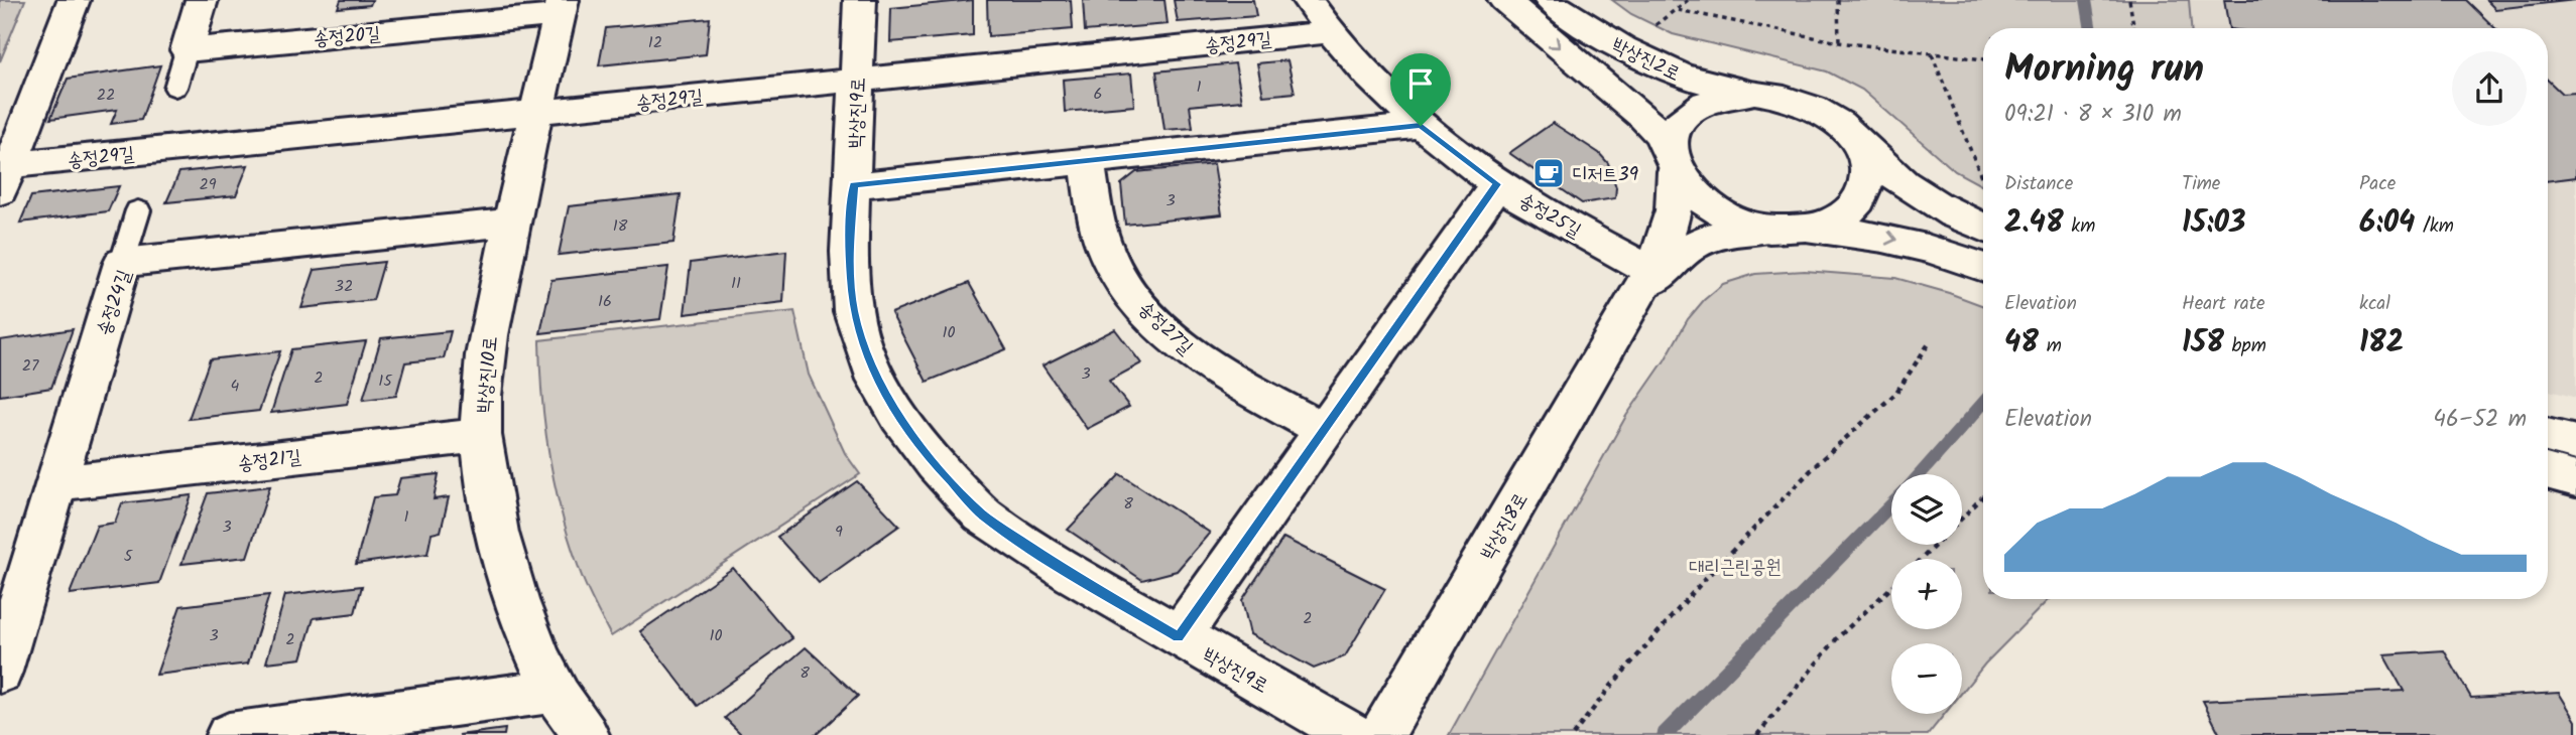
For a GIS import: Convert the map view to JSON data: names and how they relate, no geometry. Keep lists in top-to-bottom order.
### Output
{
  "streets": {
    "street": [
      "송정20길",
      "송정29길",
      "박상진2로",
      "박상진9로",
      "송정25길",
      "송정24길",
      "송정27길",
      "박상진10로",
      "송정21길",
      "박상진8로"
    ]
  },
  "crossings": [
    ["송정20길", "박상진10로"],
    ["송정29길", "박상진9로"],
    ["송정29길", "송정25길"],
    ["송정29길", "박상진10로"],
    ["박상진2로", "박상진8로"],
    ["송정25길", "박상진8로"],
    ["송정24길", "박상진10로"],
    ["송정24길", "송정21길"],
    ["박상진10로", "송정21길"]
  ],
  "parks": ["대리근린공원"],
  "places": {
    "cafe": ["디저트39"]
  },
  "house_numbers": [
    "12",
    "1",
    "6",
    "22",
    "29",
    "3",
    "18",
    "11",
    "32",
    "16",
    "10",
    "27",
    "3",
    "2",
    "15",
    "4",
    "8",
    "1",
    "3",
    "9",
    "5",
    "2",
    "3",
    "10",
    "2",
    "8"
  ],
  "page": {
    "heading": ["Morning run", "09:21 · 8 × 310 m"],
    "stats": [
      ["Distance", "2.48 km"],
      ["Time", "15:03"],
      ["Pace", "6:04 /km"],
      ["Elevation", "48 m"],
      ["Heart rate", "158 bpm"],
      ["kcal", "182"]
    ],
    "chart": ["Elevation", "46–52 m"],
    "map_buttons": ["+", "−"]
  }
}
